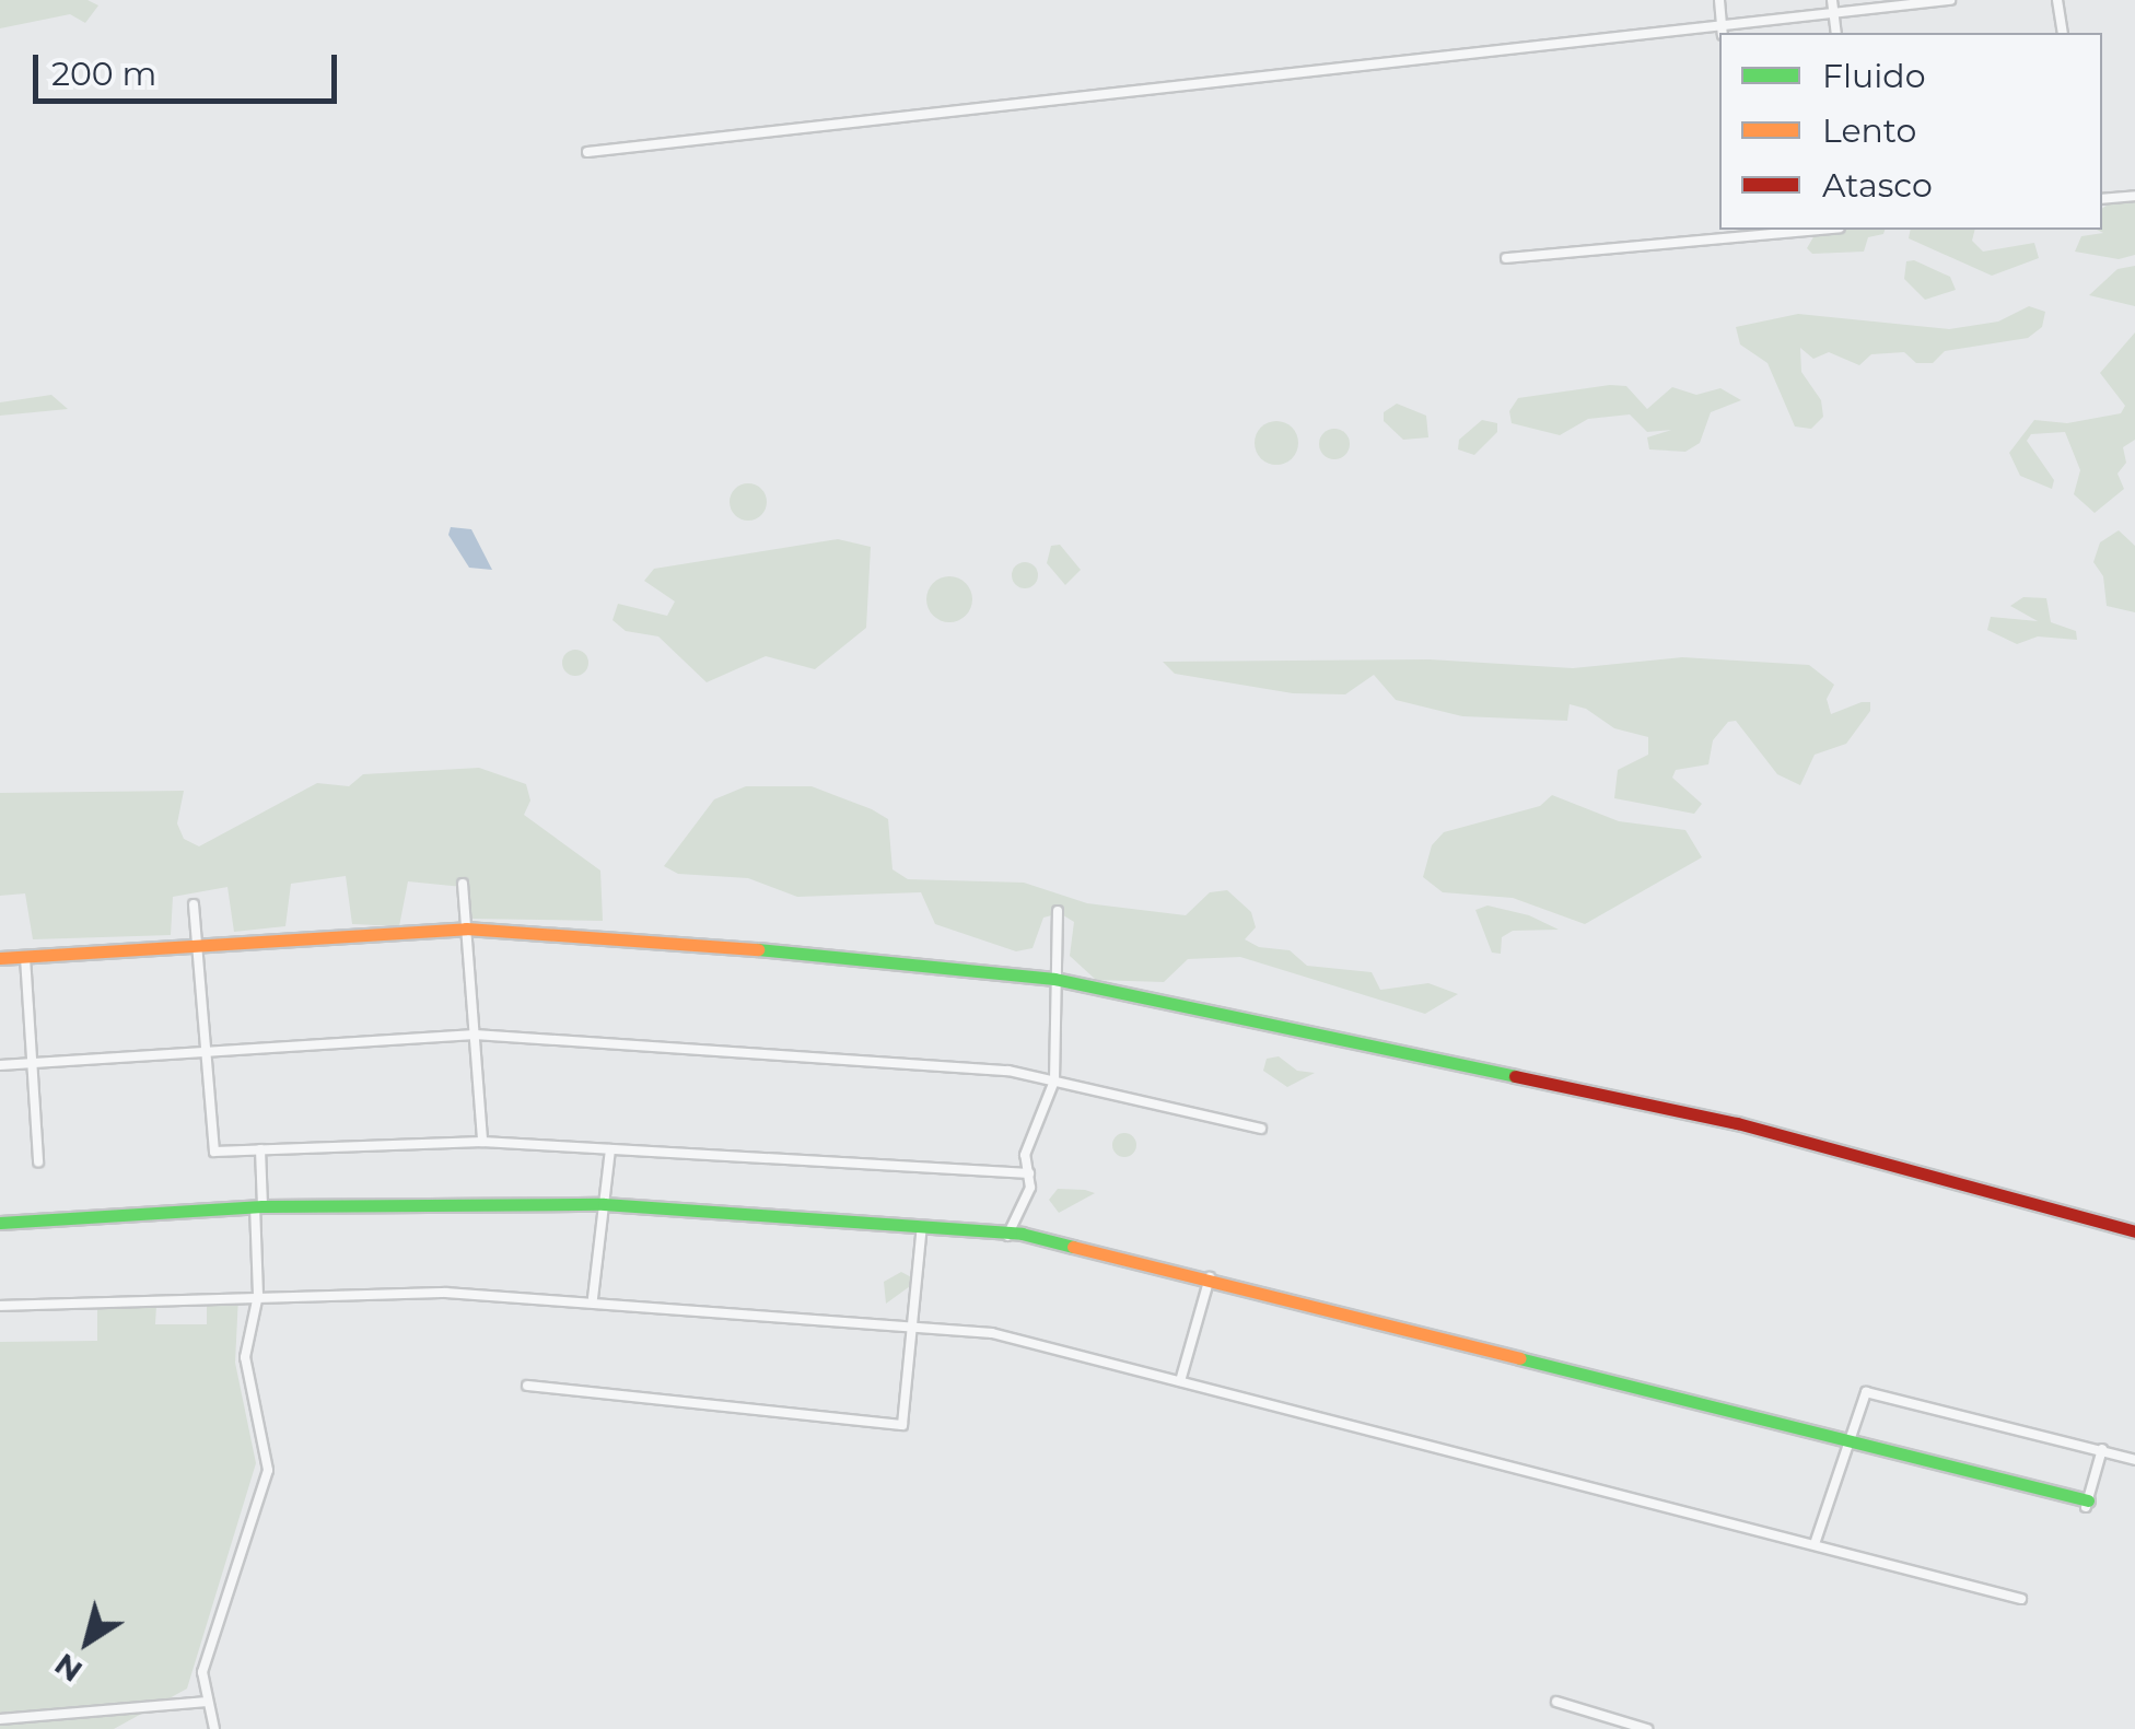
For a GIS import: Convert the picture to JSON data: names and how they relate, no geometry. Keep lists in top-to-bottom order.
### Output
{
  "legend": ["Fluido", "Lento", "Atasco"],
  "scale_bar": "200 m",
  "north": "bottom left"
}
